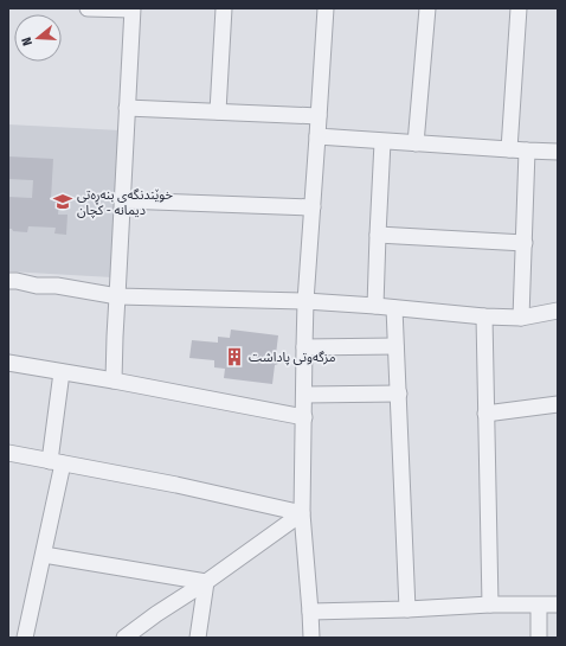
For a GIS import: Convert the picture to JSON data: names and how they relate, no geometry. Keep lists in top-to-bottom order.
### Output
{
  "places": {
    "school or university": ["خوێندنگەی بنەڕەتی دیمانە - کچان"],
    "building": ["مزگەوتی پاداشت"]
  },
  "north": "left"
}
